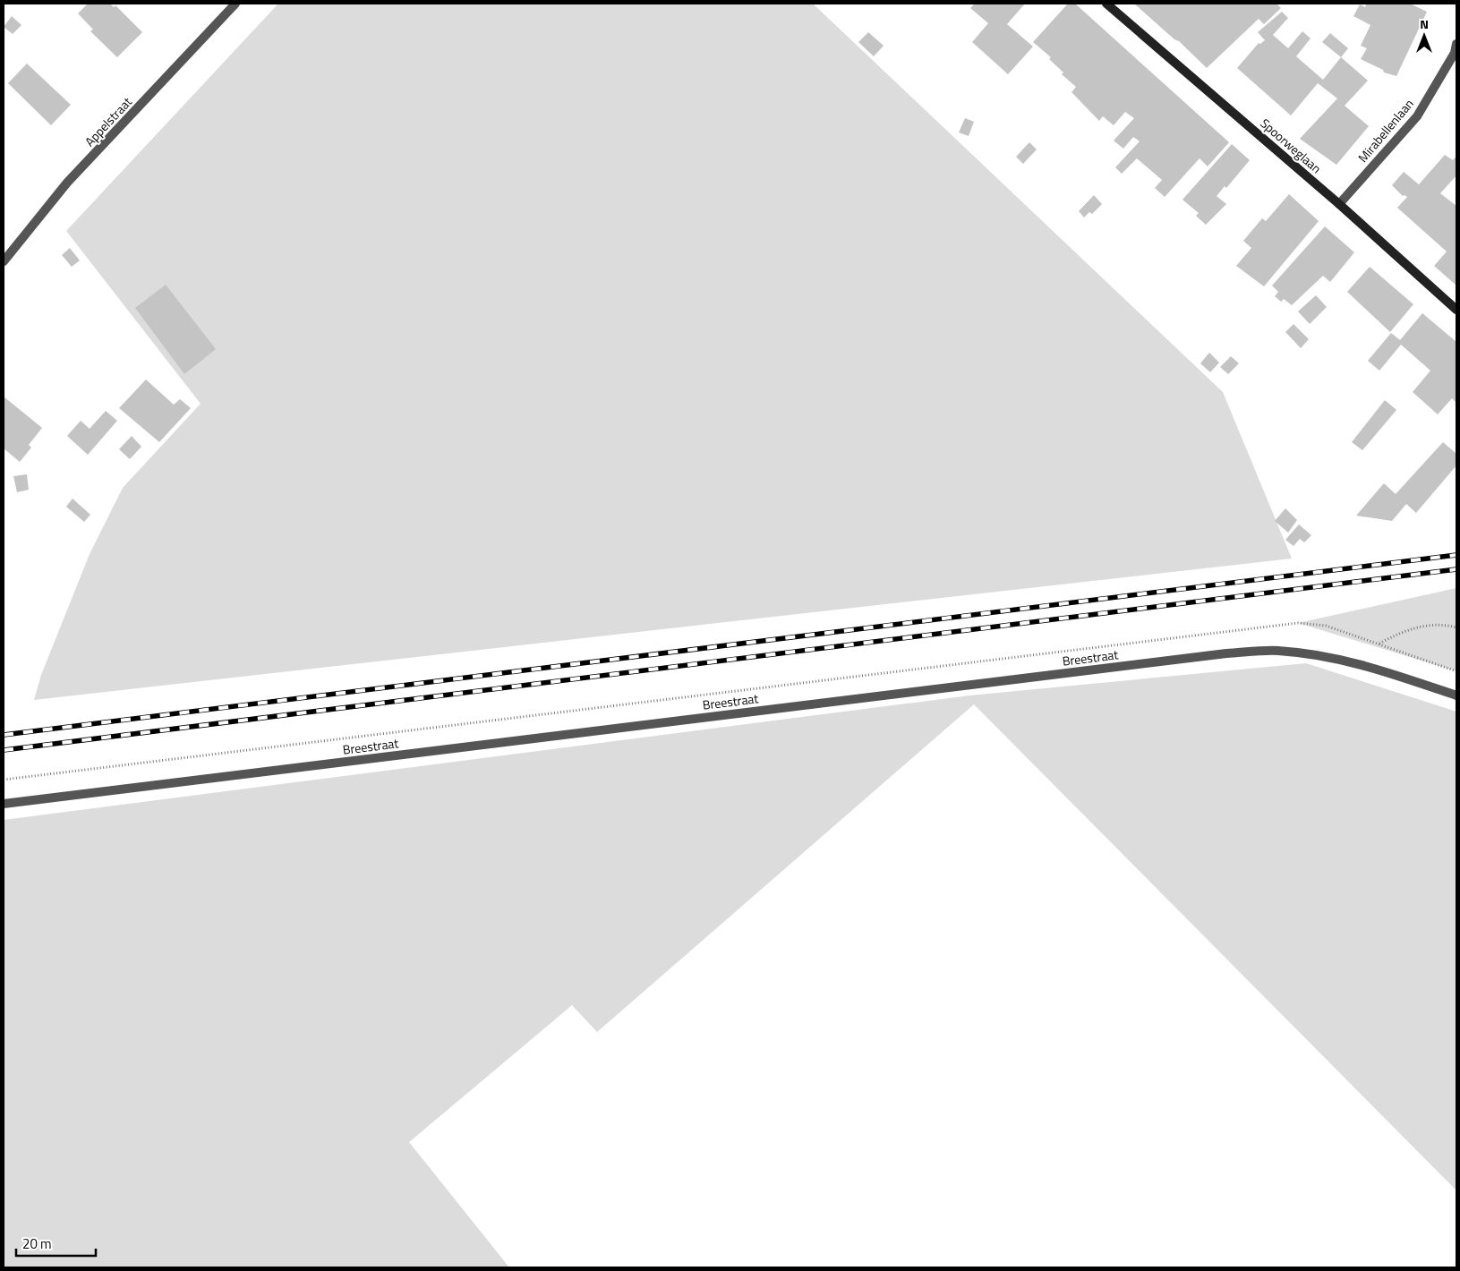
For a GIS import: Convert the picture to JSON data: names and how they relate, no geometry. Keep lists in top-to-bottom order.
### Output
{
  "streets": {
    "street": [
      "Appelstraat",
      "Mirabellenlaan",
      "Spoorweglaan",
      "Breestraat"
    ]
  },
  "crossings": [
    ["Mirabellenlaan", "Spoorweglaan"]
  ],
  "scale_bar": "20 m",
  "north": "top"
}
